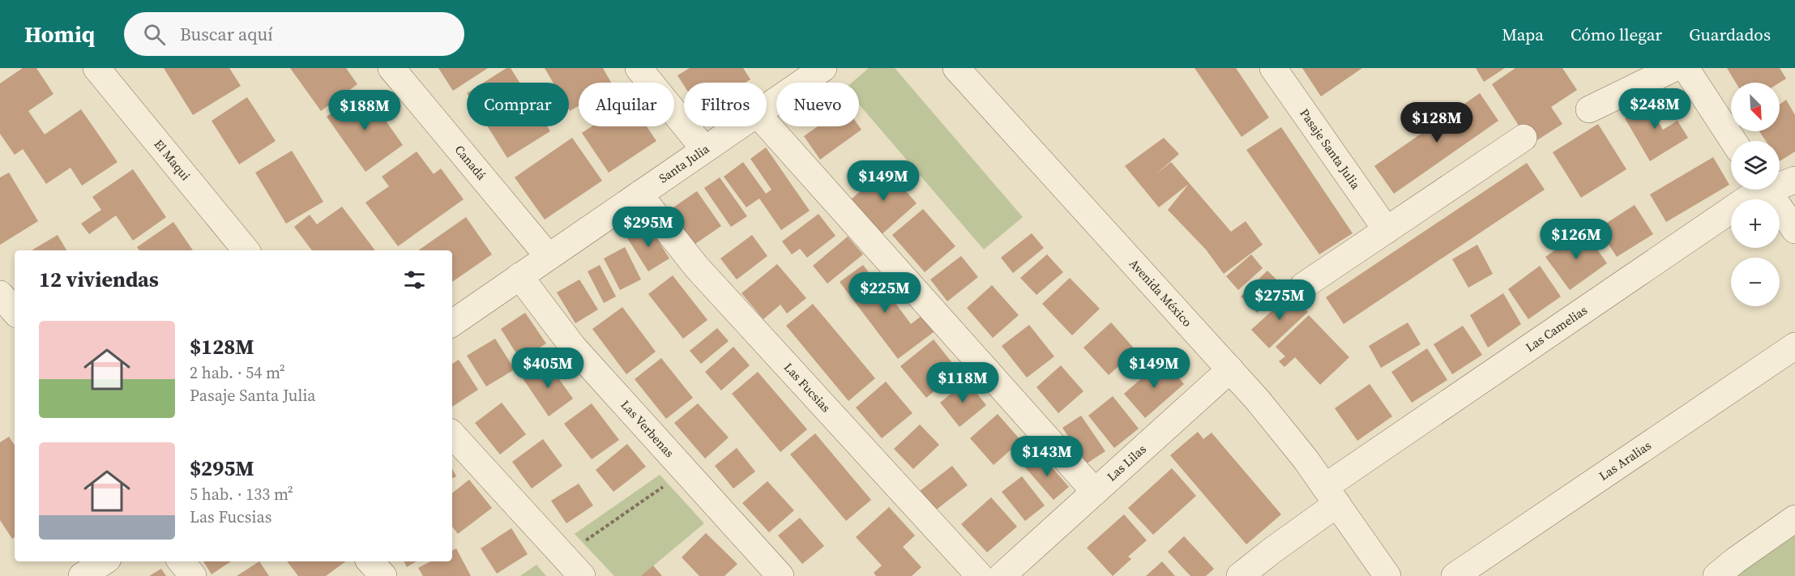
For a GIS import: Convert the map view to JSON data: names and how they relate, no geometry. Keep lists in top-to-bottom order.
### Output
{
  "streets": {
    "street": [
      "Pasaje Santa Julia",
      "El Maqui",
      "Canadá",
      "Santa Julia",
      "Avenida México",
      "Las Camelias",
      "Las Fucsias",
      "Las Verbenas",
      "Las Aralias",
      "Las Lilas"
    ]
  },
  "crossings": [
    ["Canadá", "Santa Julia"],
    ["Santa Julia", "Las Fucsias"],
    ["Santa Julia", "Las Verbenas"],
    ["Avenida México", "Las Camelias"],
    ["Avenida México", "Las Lilas"]
  ],
  "north": "bottom right",
  "page": {
    "header": "Homiq",
    "search": "Buscar aquí",
    "nav": ["Mapa", "Cómo llegar", "Guardados"],
    "map_buttons": ["+", "−"],
    "chip": [
      "Comprar",
      "Alquilar",
      "Filtros",
      "Nuevo"
    ],
    "price": [
      "$248M",
      "$188M",
      "$128M",
      "$149M",
      "$295M",
      "$126M",
      "$225M",
      "$275M",
      "$405M",
      "$149M",
      "$118M",
      "$143M"
    ],
    "heading": "12 viviendas",
    "list": [
      {
        "name": "$128M",
        "note": "2 hab. · 54 m² · Pasaje Santa Julia"
      },
      {
        "name": "$295M",
        "note": "5 hab. · 133 m² · Las Fucsias"
      }
    ]
  }
}
